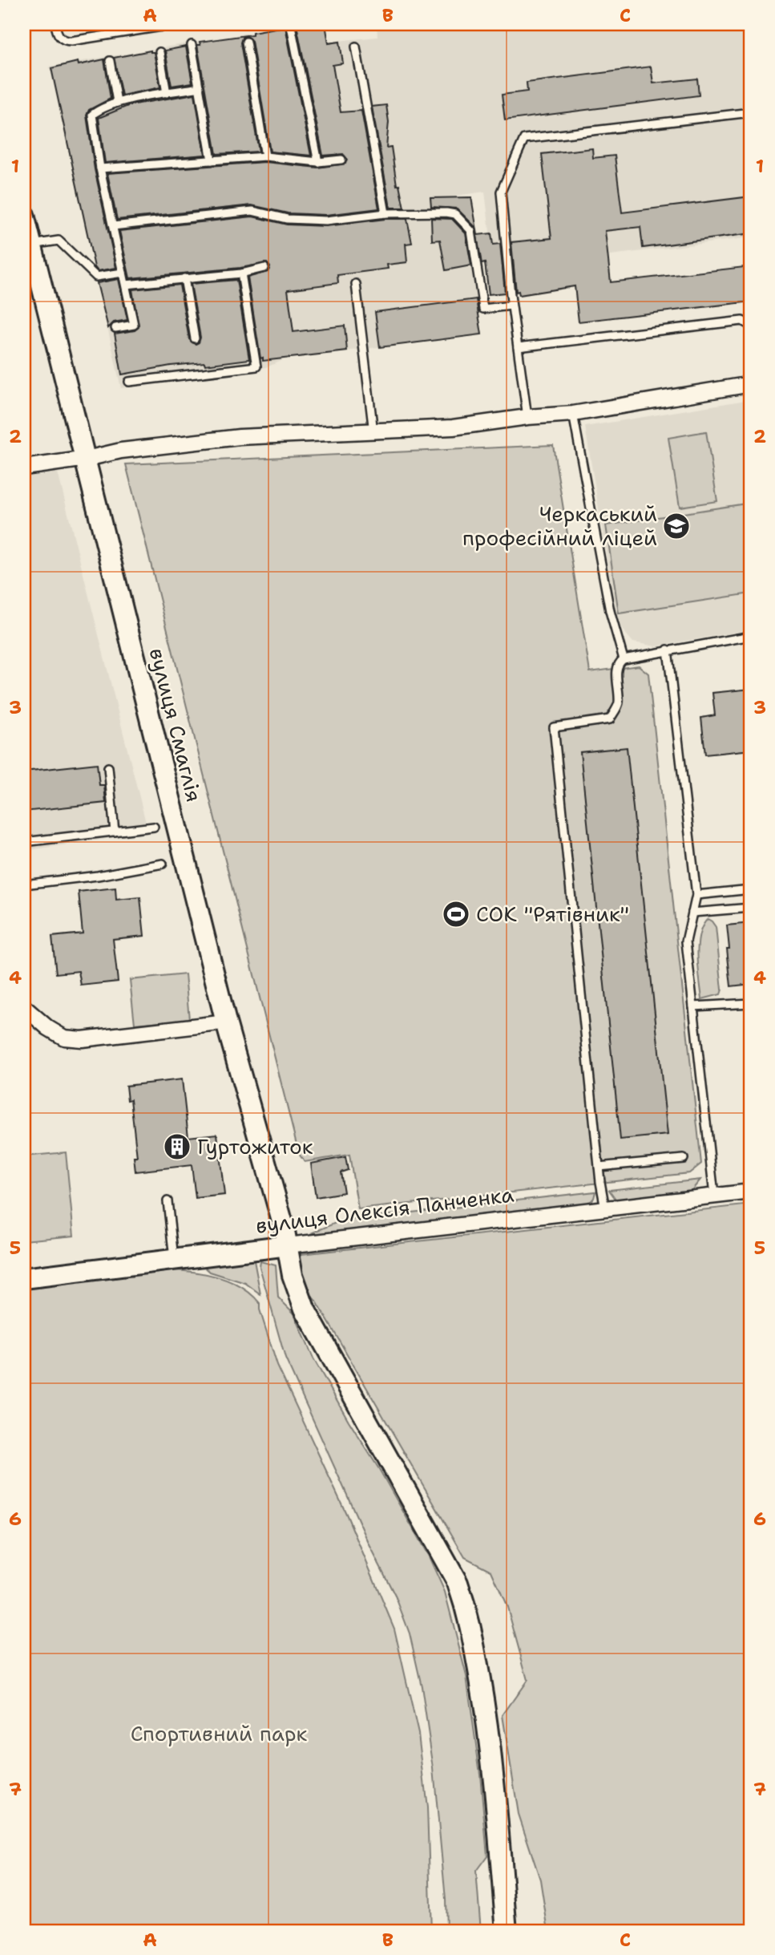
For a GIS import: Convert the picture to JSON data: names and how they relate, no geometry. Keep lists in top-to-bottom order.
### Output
{
  "streets": {
    "street": ["вулиця Смаглія", "вулиця Олексія Панченка"]
  },
  "crossings": [
    ["вулиця Смаглія", "вулиця Олексія Панченка"]
  ],
  "parks": ["Спортивний парк"],
  "places": {
    "school or university": ["Черкаський професійний ліцей"],
    "sports": ["СОК \"Рятівник\""],
    "building": ["Гуртожиток"]
  },
  "grid": {
    "columns": ["A", "B", "C"],
    "rows": [
      "1",
      "2",
      "3",
      "4",
      "5",
      "6",
      "7"
    ]
  }
}
